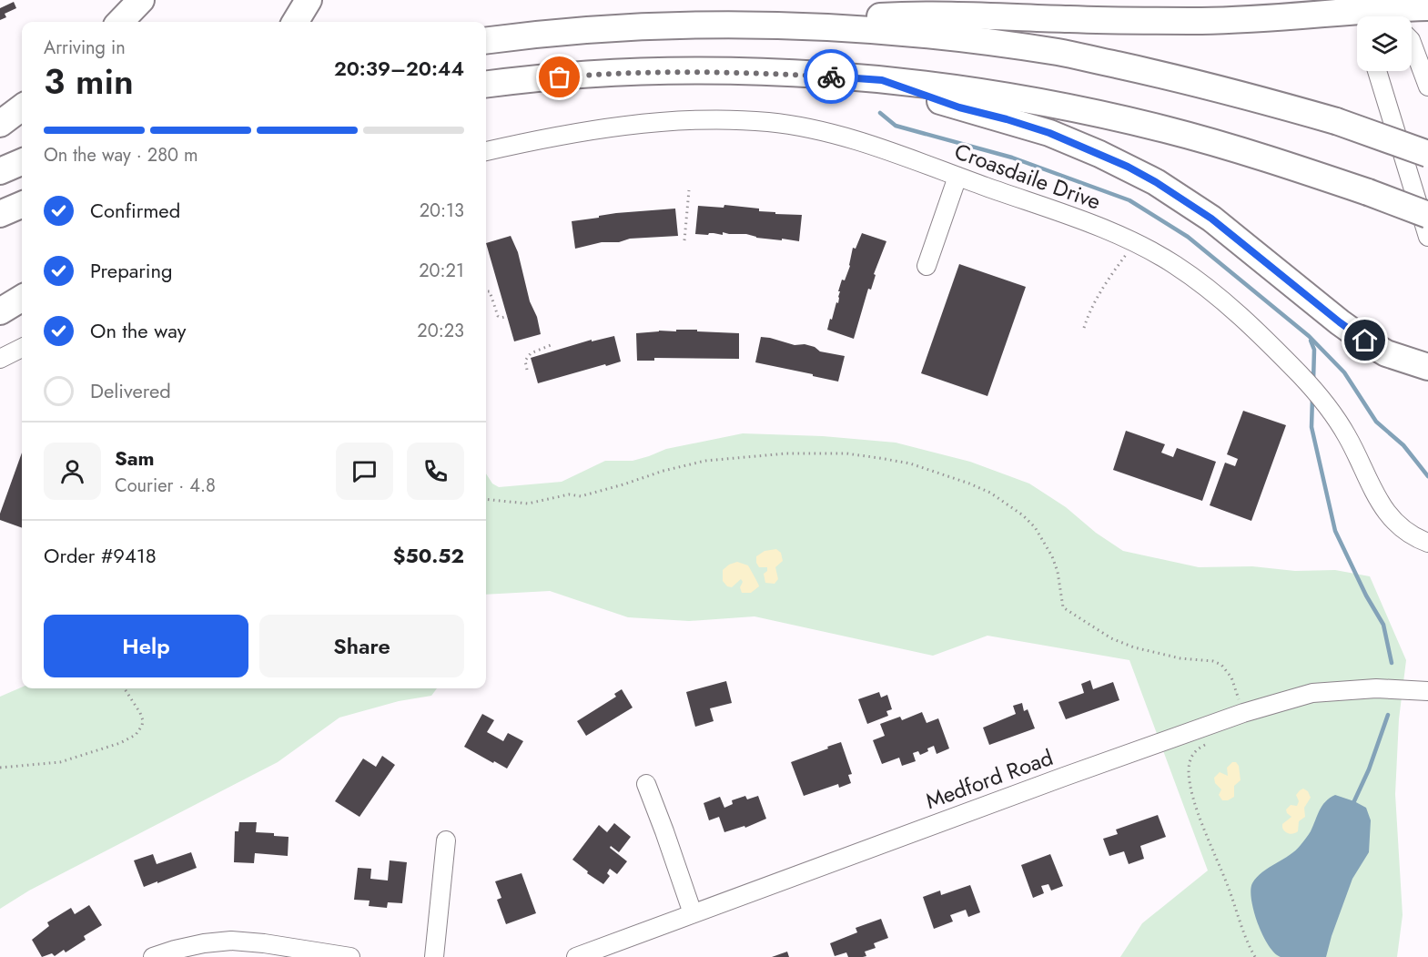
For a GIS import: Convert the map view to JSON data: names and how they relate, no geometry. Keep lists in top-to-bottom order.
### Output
{
  "streets": {
    "street": ["Croasdaile Drive", "Medford Road"]
  },
  "page": {
    "heading": ["3 min", "Arriving in", "20:39–20:44"],
    "panel": [
      "Sam",
      "Courier · 4.8",
      "Order #9418",
      "$50.52"
    ],
    "bar": "On the way · 280 m",
    "list": [
      ["Confirmed", "20:13"],
      ["Preparing", "20:21"],
      ["On the way", "20:23"],
      "Delivered"
    ],
    "buttons": ["Help", "Share"]
  }
}
